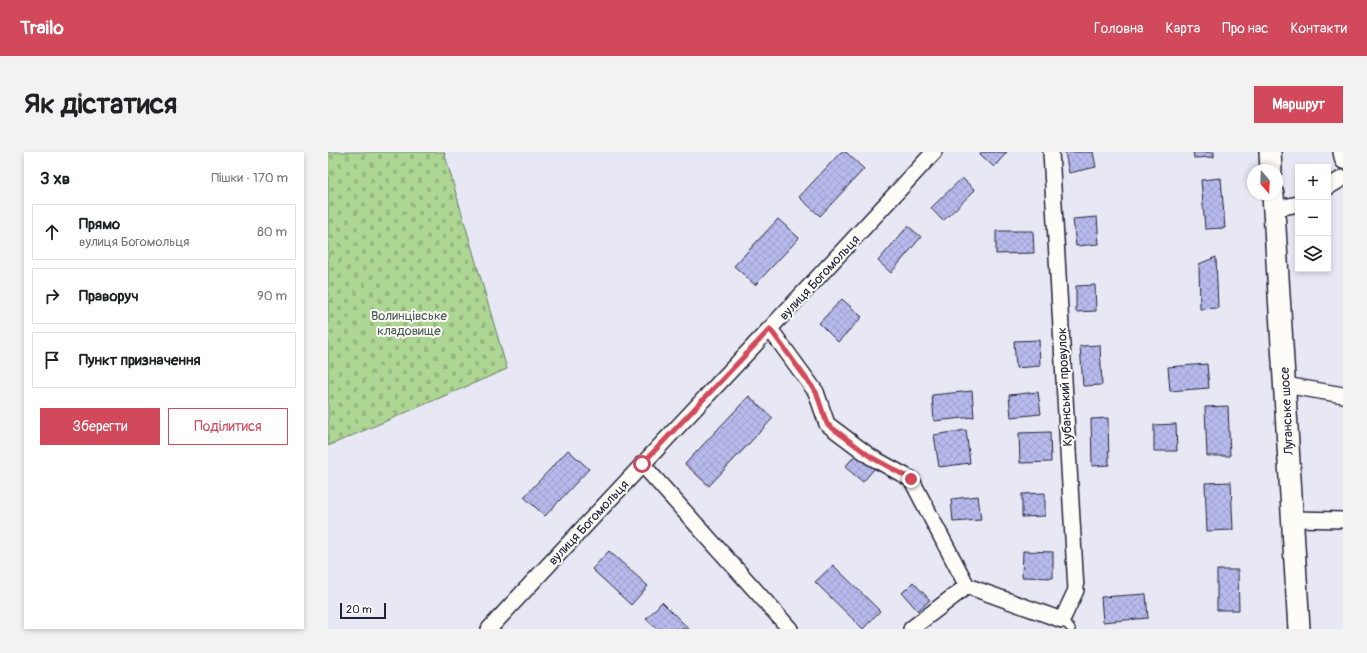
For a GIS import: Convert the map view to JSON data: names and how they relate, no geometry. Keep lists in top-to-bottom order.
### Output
{
  "streets": {
    "main road": ["Луганське шосе"],
    "street": ["вулиця Богомольця", "Кубанський провулок"]
  },
  "parks": ["Волинцівське кладовище"],
  "scale_bar": "20 m",
  "north": "bottom",
  "page": {
    "header": "Trailo",
    "nav": [
      "Головна",
      "Карта",
      "Про нас",
      "Контакти"
    ],
    "buttons": [
      "Маршрут",
      ["Зберегти", "Поділитися"]
    ],
    "title": "Як дістатися",
    "heading": ["3 хв", "Пішки · 170 m"],
    "map_buttons": ["+", "−"],
    "list": [
      ["Прямо", "вулиця Богомольця", "80 m"],
      ["Праворуч", "90 m"],
      "Пункт призначення"
    ],
    "scale": "20 m"
  }
}
